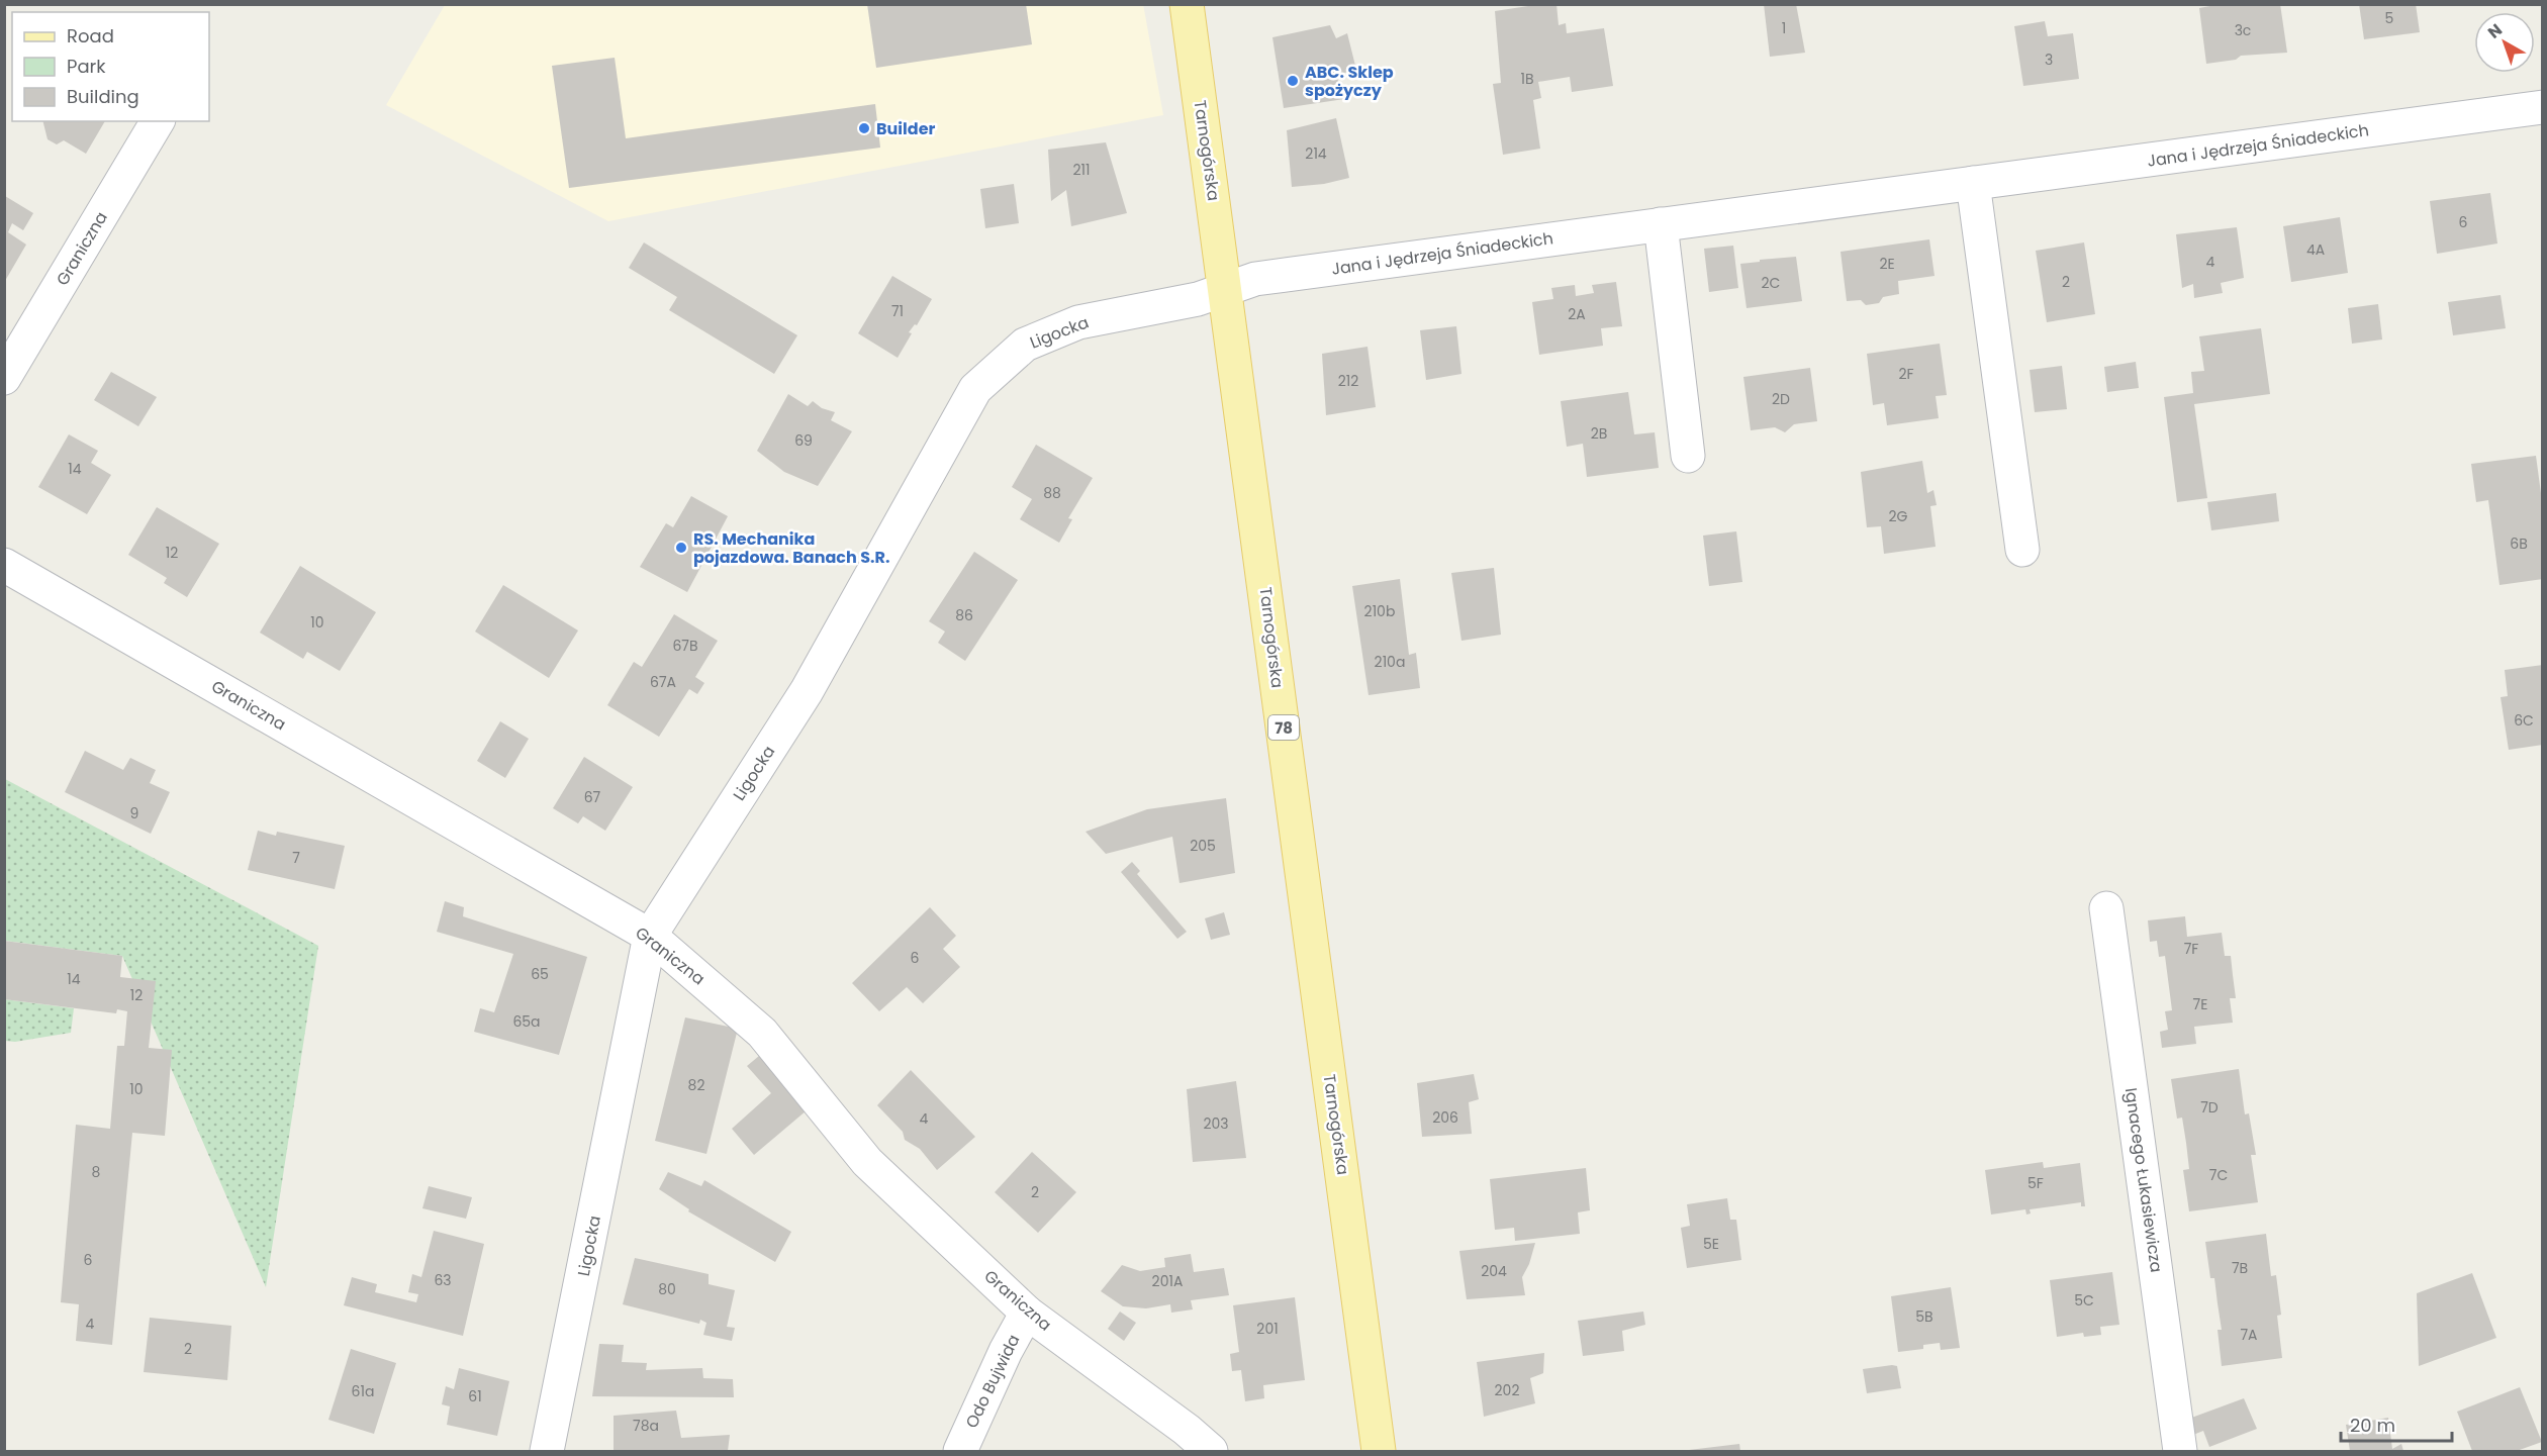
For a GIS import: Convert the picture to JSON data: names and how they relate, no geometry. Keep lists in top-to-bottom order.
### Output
{
  "streets": {
    "main road": ["Tarnogórska", "78"],
    "street": [
      "Jana i Jędrzeja Śniadeckich",
      "Graniczna",
      "Ligocka",
      "Ignacego Łukasiewicza",
      "Odo Bujwida"
    ]
  },
  "crossings": [
    ["Jana i Jędrzeja Śniadeckich", "Tarnogórska"],
    ["Jana i Jędrzeja Śniadeckich", "Ligocka"],
    ["Tarnogórska", "Ligocka"],
    ["Graniczna", "Ligocka"],
    ["Graniczna", "Odo Bujwida"]
  ],
  "places": ["ABC. Sklep spożyczy", "Builder", "RS. Mechanika pojazdowa. Banach S.R."],
  "house_numbers": [
    "5",
    "1",
    "3c",
    "3",
    "1B",
    "214",
    "211",
    "6",
    "4A",
    "4",
    "2E",
    "2",
    "2C",
    "71",
    "2A",
    "2F",
    "212",
    "2D",
    "2B",
    "69",
    "14",
    "88",
    "2G",
    "6B",
    "12",
    "210b",
    "86",
    "10",
    "67B",
    "210a",
    "67A",
    "6C",
    "67",
    "9",
    "205",
    "7",
    "7F",
    "6",
    "65",
    "14",
    "12",
    "7E",
    "65a",
    "82",
    "10",
    "7D",
    "206",
    "4",
    "203",
    "8",
    "7C",
    "5F",
    "2",
    "5E",
    "6",
    "7B",
    "204",
    "63",
    "201A",
    "80",
    "5C",
    "5B",
    "4",
    "201",
    "7A",
    "2",
    "202",
    "61a",
    "61",
    "78a"
  ],
  "legend": ["Road", "Park", "Building"],
  "scale_bar": "20 m",
  "north": "top left"
}
